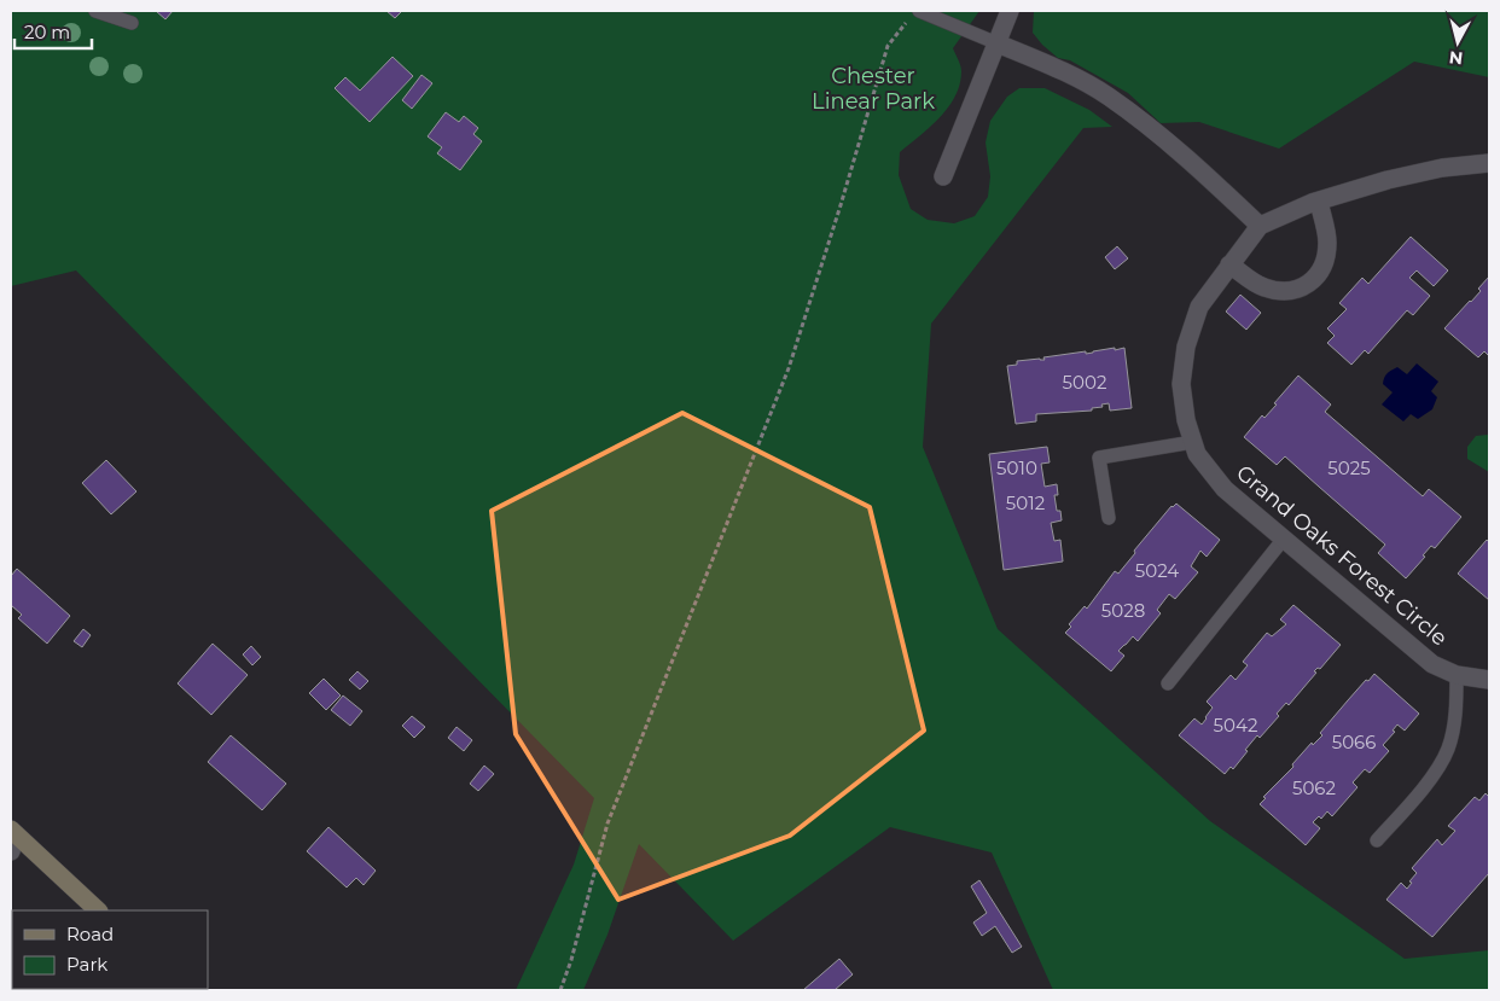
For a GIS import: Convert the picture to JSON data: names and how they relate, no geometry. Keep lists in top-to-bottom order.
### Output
{
  "streets": {
    "street": ["Grand Oaks Forest Circle"]
  },
  "parks": ["Chester Linear Park"],
  "house_numbers": [
    "5002",
    "5010",
    "5025",
    "5012",
    "5024",
    "5028",
    "5042",
    "5066",
    "5062"
  ],
  "legend": ["Road", "Park"],
  "scale_bar": "20 m",
  "north": "bottom"
}
